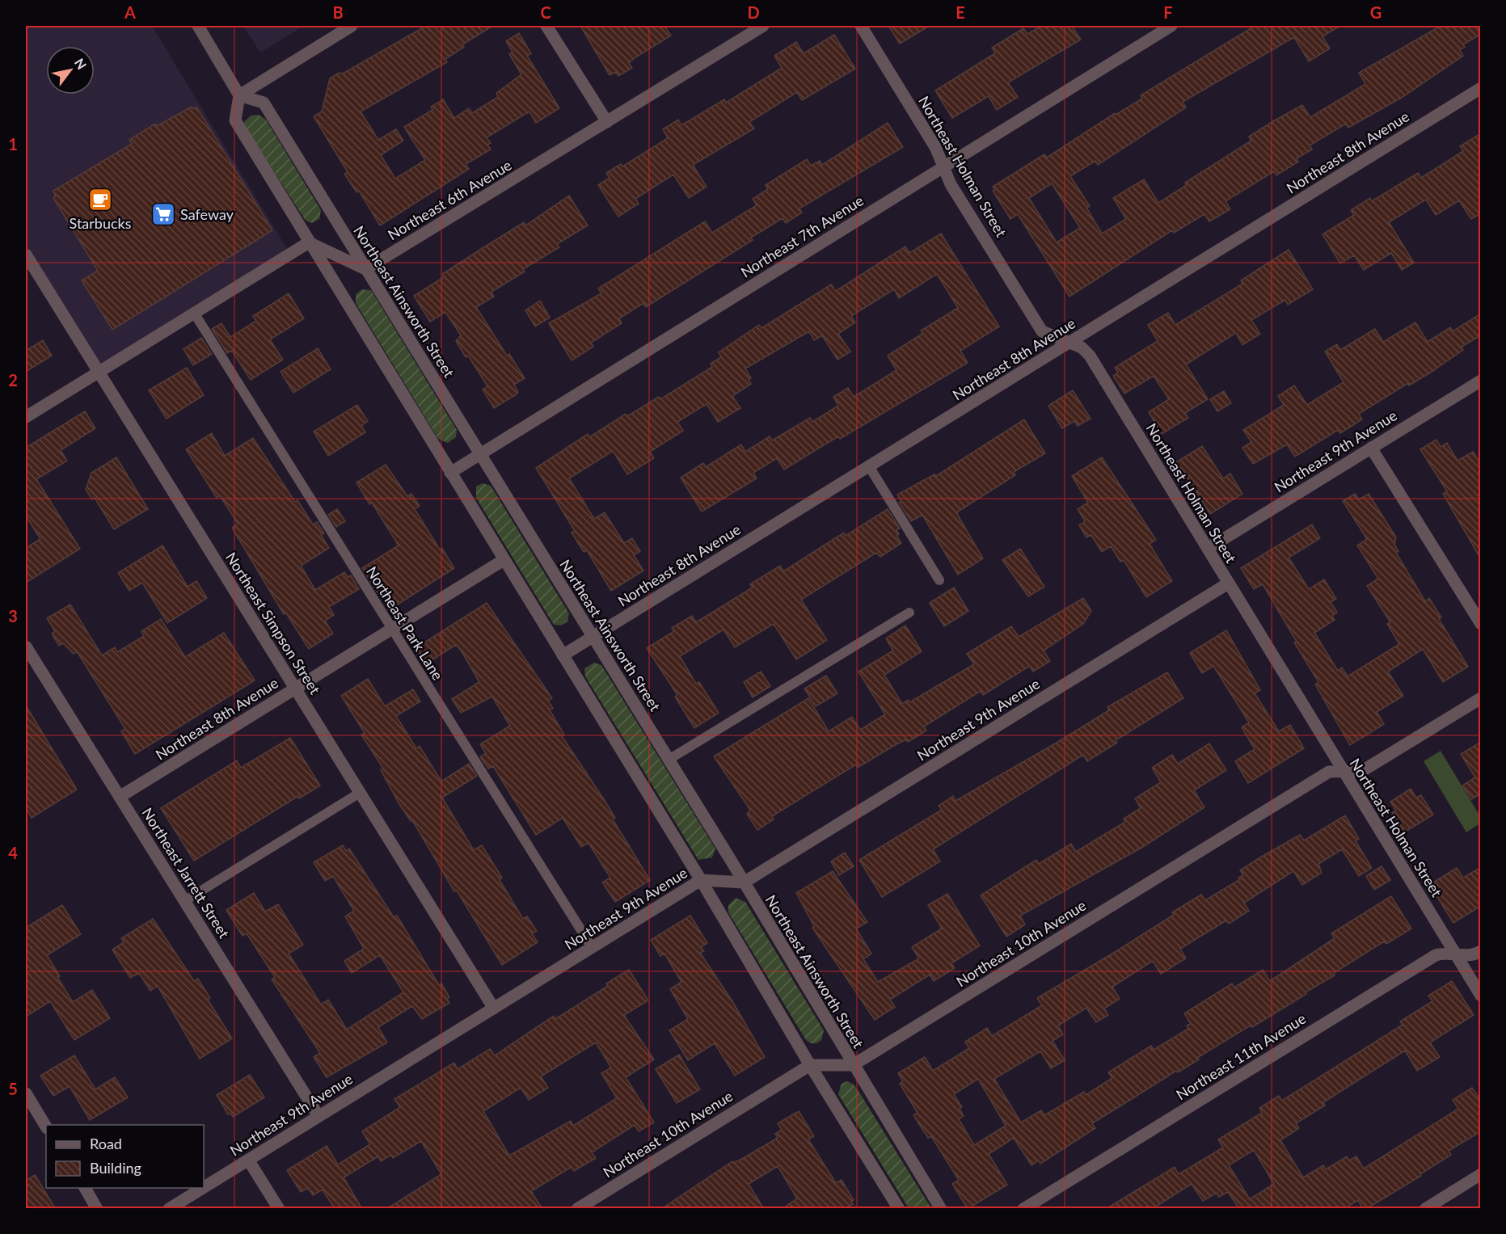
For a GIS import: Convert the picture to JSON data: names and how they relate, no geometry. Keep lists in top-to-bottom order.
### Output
{
  "streets": {
    "street": [
      "Northeast 8th Avenue",
      "Northeast Holman Street",
      "Northeast 6th Avenue",
      "Northeast 7th Avenue",
      "Northeast Ainsworth Street",
      "Northeast 9th Avenue",
      "Northeast Simpson Street",
      "Northeast Jarrett Street",
      "Northeast 10th Avenue",
      "Northeast 11th Avenue"
    ],
    "lane": ["Northeast Park Lane"]
  },
  "crossings": [
    ["Northeast 8th Avenue", "Northeast Holman Street"],
    ["Northeast 8th Avenue", "Northeast Ainsworth Street"],
    ["Northeast 8th Avenue", "Northeast Simpson Street"],
    ["Northeast 8th Avenue", "Northeast Park Lane"],
    ["Northeast 8th Avenue", "Northeast Jarrett Street"],
    ["Northeast Holman Street", "Northeast 7th Avenue"],
    ["Northeast Holman Street", "Northeast 9th Avenue"],
    ["Northeast Holman Street", "Northeast 10th Avenue"],
    ["Northeast Holman Street", "Northeast 11th Avenue"],
    ["Northeast 6th Avenue", "Northeast Ainsworth Street"],
    ["Northeast 7th Avenue", "Northeast Ainsworth Street"],
    ["Northeast Ainsworth Street", "Northeast 9th Avenue"],
    ["Northeast Ainsworth Street", "Northeast 10th Avenue"],
    ["Northeast 9th Avenue", "Northeast Simpson Street"],
    ["Northeast 9th Avenue", "Northeast Park Lane"],
    ["Northeast 9th Avenue", "Northeast Jarrett Street"]
  ],
  "places": {
    "cafe": ["Starbucks"],
    "supermarket": ["Safeway"]
  },
  "legend": ["Road", "Building"],
  "north": "top right",
  "grid": {
    "columns": [
      "A",
      "B",
      "C",
      "D",
      "E",
      "F",
      "G"
    ],
    "rows": [
      "1",
      "2",
      "3",
      "4",
      "5"
    ]
  }
}
